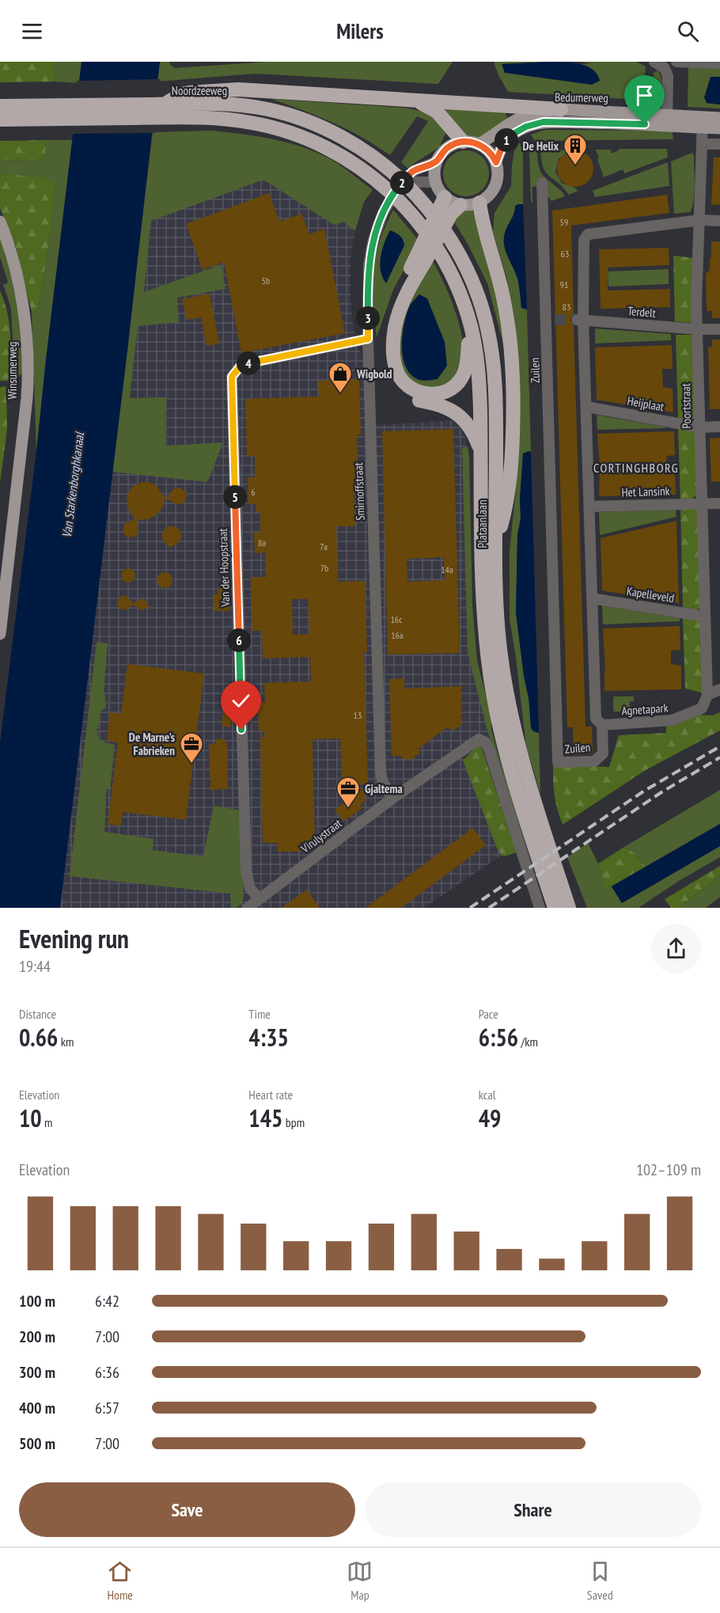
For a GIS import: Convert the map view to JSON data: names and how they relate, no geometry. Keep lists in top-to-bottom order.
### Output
{
  "streets": {
    "highway": ["Noordzeeweg", "Plataanlaan"],
    "main road": ["Bedumerweg", "Winsumerweg"],
    "street": [
      "Terdelt",
      "Zuilen",
      "Heijplaat",
      "Poortstraat",
      "Smirnoffstraat",
      "Het Lansink",
      "Van der Hoopstraat",
      "Kapelleveld",
      "Agnetapark",
      "Virulystraat"
    ]
  },
  "crossings": [
    ["Noordzeeweg", "Plataanlaan"],
    ["Bedumerweg", "Poortstraat"],
    ["Bedumerweg", "Smirnoffstraat"],
    ["Terdelt", "Zuilen"],
    ["Terdelt", "Poortstraat"],
    ["Zuilen", "Heijplaat"],
    ["Zuilen", "Poortstraat"],
    ["Zuilen", "Het Lansink"],
    ["Zuilen", "Kapelleveld"],
    ["Zuilen", "Agnetapark"],
    ["Heijplaat", "Poortstraat"],
    ["Poortstraat", "Het Lansink"],
    ["Poortstraat", "Kapelleveld"],
    ["Poortstraat", "Agnetapark"],
    ["Smirnoffstraat", "Van der Hoopstraat"],
    ["Smirnoffstraat", "Virulystraat"],
    ["Van der Hoopstraat", "Virulystraat"]
  ],
  "districts": ["CORTINGHBORG"],
  "water": ["Van Starkenborghkanaal"],
  "places": {
    "building": ["De Helix"],
    "shop": ["Wigbold"],
    "office": ["De Marne's Fabrieken", "Gjaltema"]
  },
  "house_numbers": [
    "59",
    "63",
    "5b",
    "91",
    "83",
    "6",
    "8a",
    "7a",
    "7b",
    "14a",
    "16c",
    "16a",
    "13"
  ],
  "page": {
    "header": "Milers",
    "pins": [
      "1",
      "2",
      "3",
      "4",
      "5",
      "6"
    ],
    "heading": ["Evening run", "19:44"],
    "stats": [
      ["Distance", "0.66 km"],
      ["Time", "4:35"],
      ["Pace", "6:56 /km"],
      ["Elevation", "10 m"],
      ["Heart rate", "145 bpm"],
      ["kcal", "49"]
    ],
    "chart": ["Elevation", "102–109 m"],
    "list": [
      {
        "name": "100 m",
        "note": "6:42"
      },
      {
        "name": "200 m",
        "note": "7:00"
      },
      {
        "name": "300 m",
        "note": "6:36"
      },
      {
        "name": "400 m",
        "note": "6:57"
      },
      {
        "name": "500 m",
        "note": "7:00"
      }
    ],
    "buttons": ["Save", "Share"],
    "tabs": ["Home", "Map", "Saved"]
  }
}
